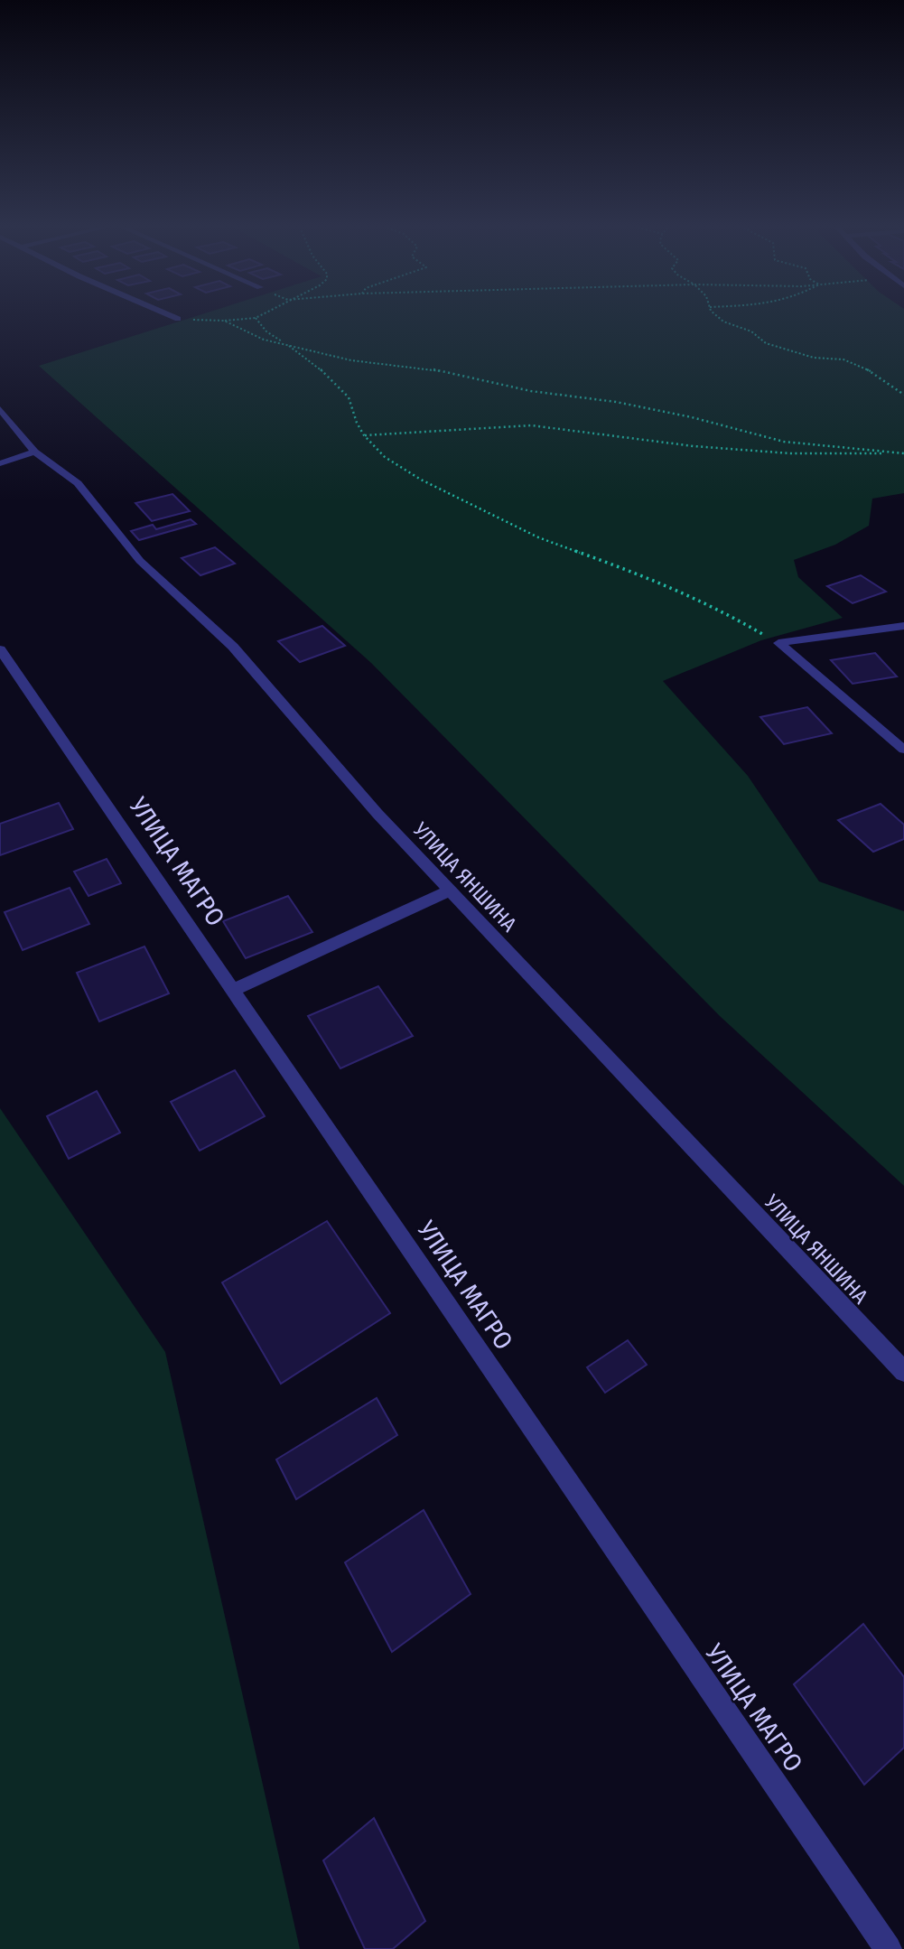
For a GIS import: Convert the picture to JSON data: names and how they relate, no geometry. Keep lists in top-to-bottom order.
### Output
{
  "streets": {
    "street": ["УЛИЦА МАГРО", "УЛИЦА ЯНШИНА"]
  }
}
